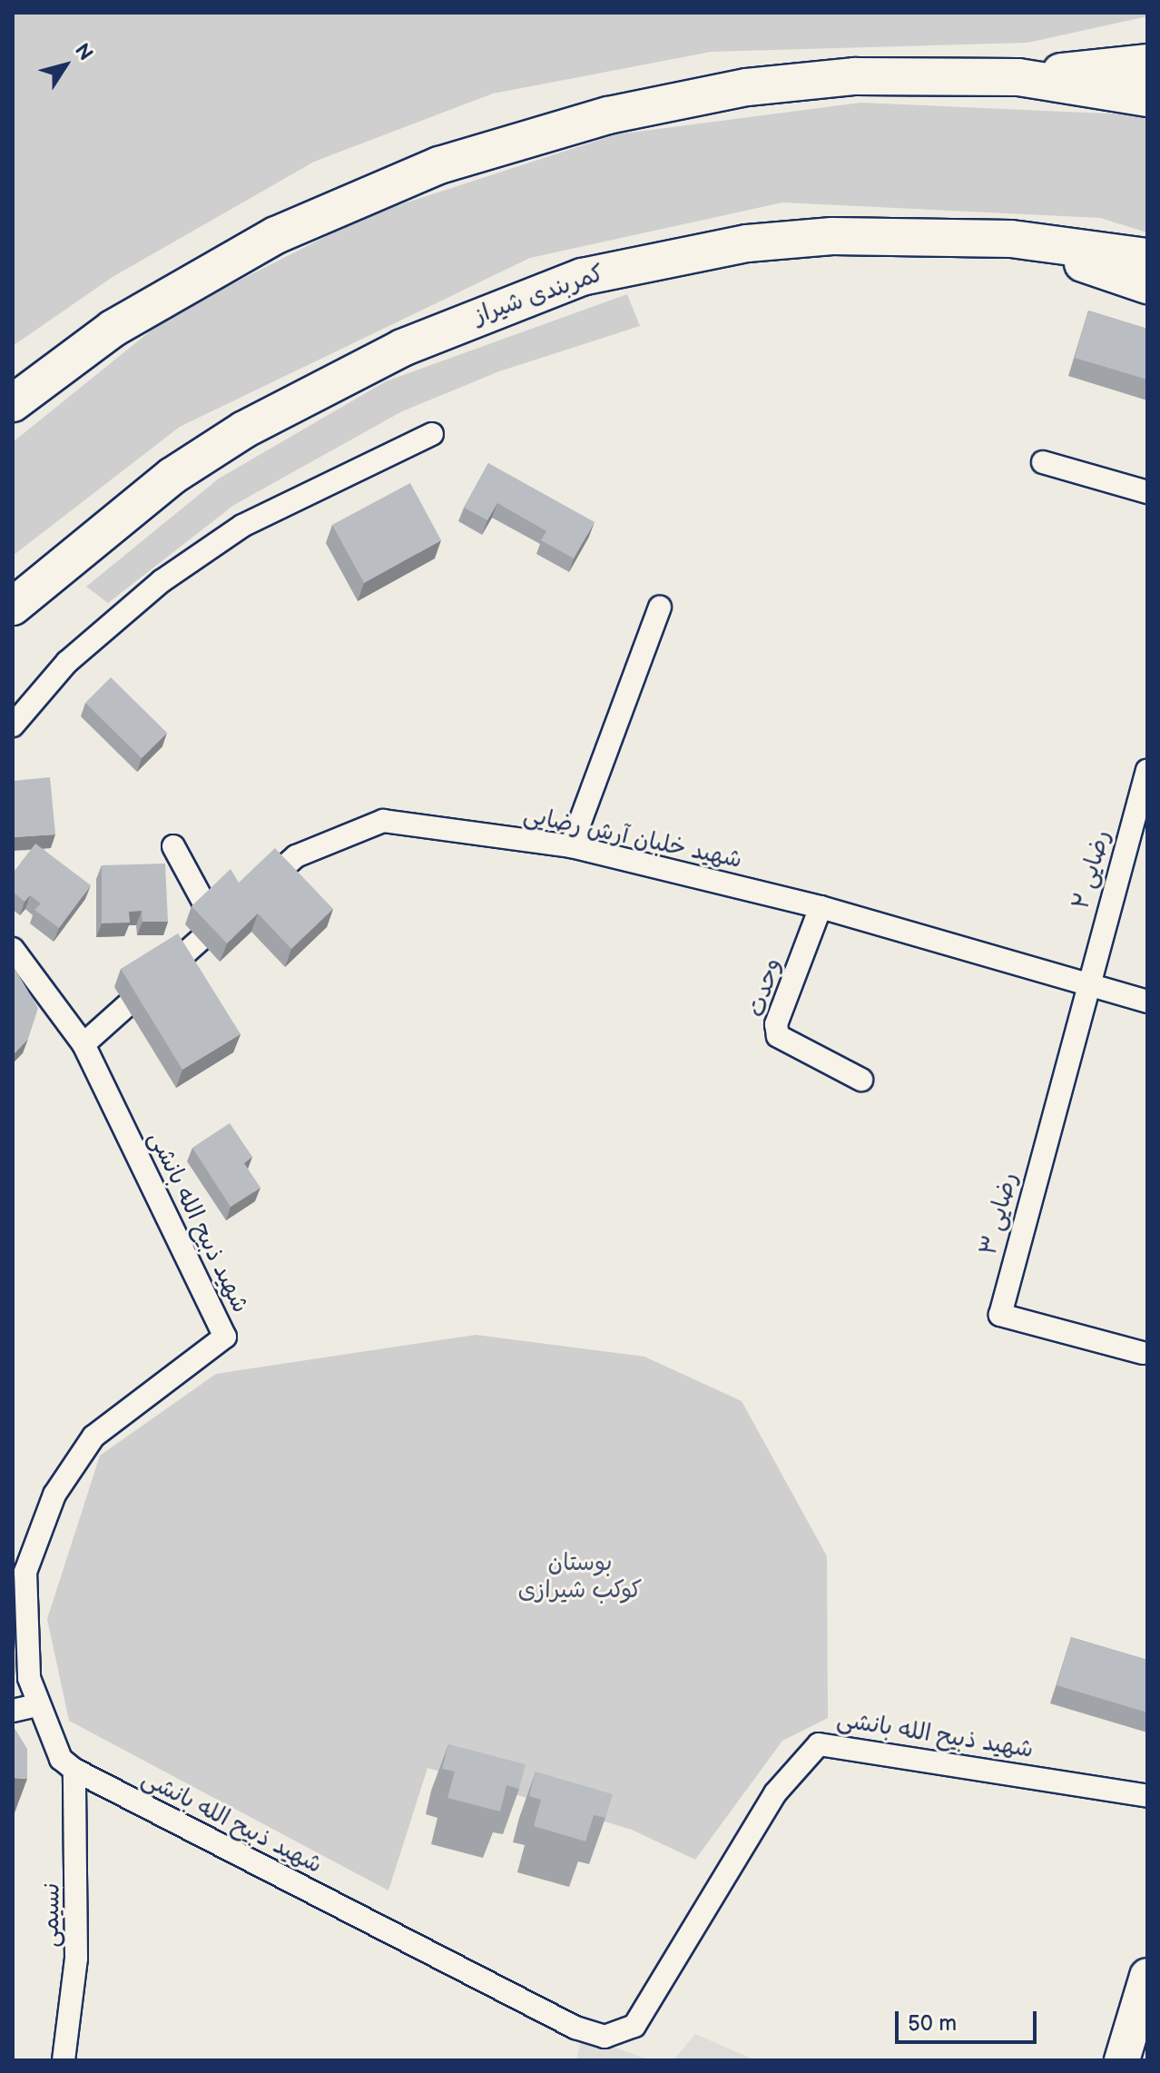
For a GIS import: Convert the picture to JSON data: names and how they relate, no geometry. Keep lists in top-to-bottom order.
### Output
{
  "streets": {
    "highway": ["کمربندی شیراز"],
    "street": [
      "شهید خلبان آرش رضایی",
      "رضایی ۲",
      "وحدت",
      "رضایی ۳",
      "شهید ذبیح الله بانشی",
      "نسیمی"
    ]
  },
  "crossings": [
    ["شهید خلبان آرش رضایی", "رضایی ۲"],
    ["شهید خلبان آرش رضایی", "وحدت"],
    ["شهید خلبان آرش رضایی", "رضایی ۳"],
    ["شهید خلبان آرش رضایی", "شهید ذبیح الله بانشی"],
    ["رضایی ۲", "رضایی ۳"],
    ["شهید ذبیح الله بانشی", "نسیمی"]
  ],
  "parks": ["بوستان کوکب شیرازی"],
  "scale_bar": "50 m",
  "north": "top right"
}
